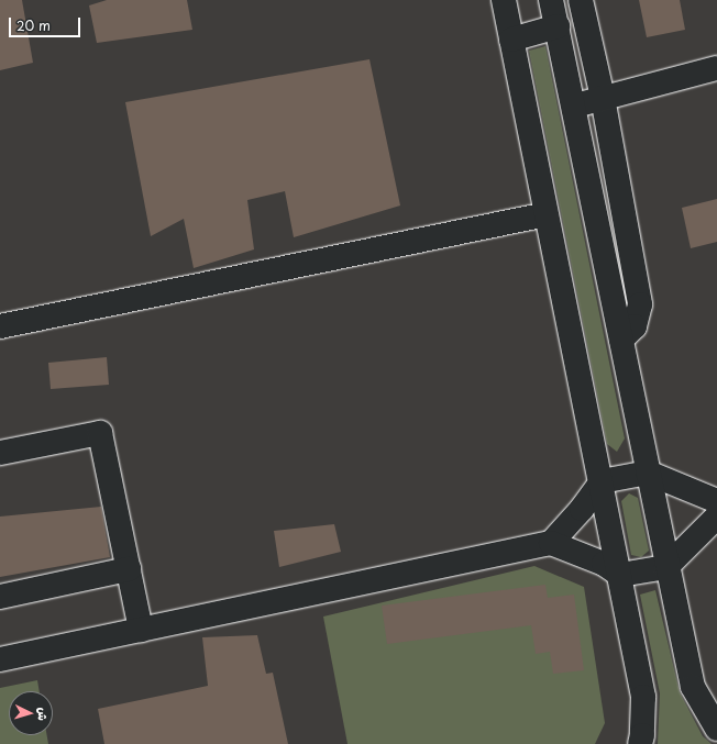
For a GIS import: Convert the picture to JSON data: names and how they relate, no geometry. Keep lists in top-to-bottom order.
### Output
{
  "scale_bar": "20 m",
  "north": "right"
}
